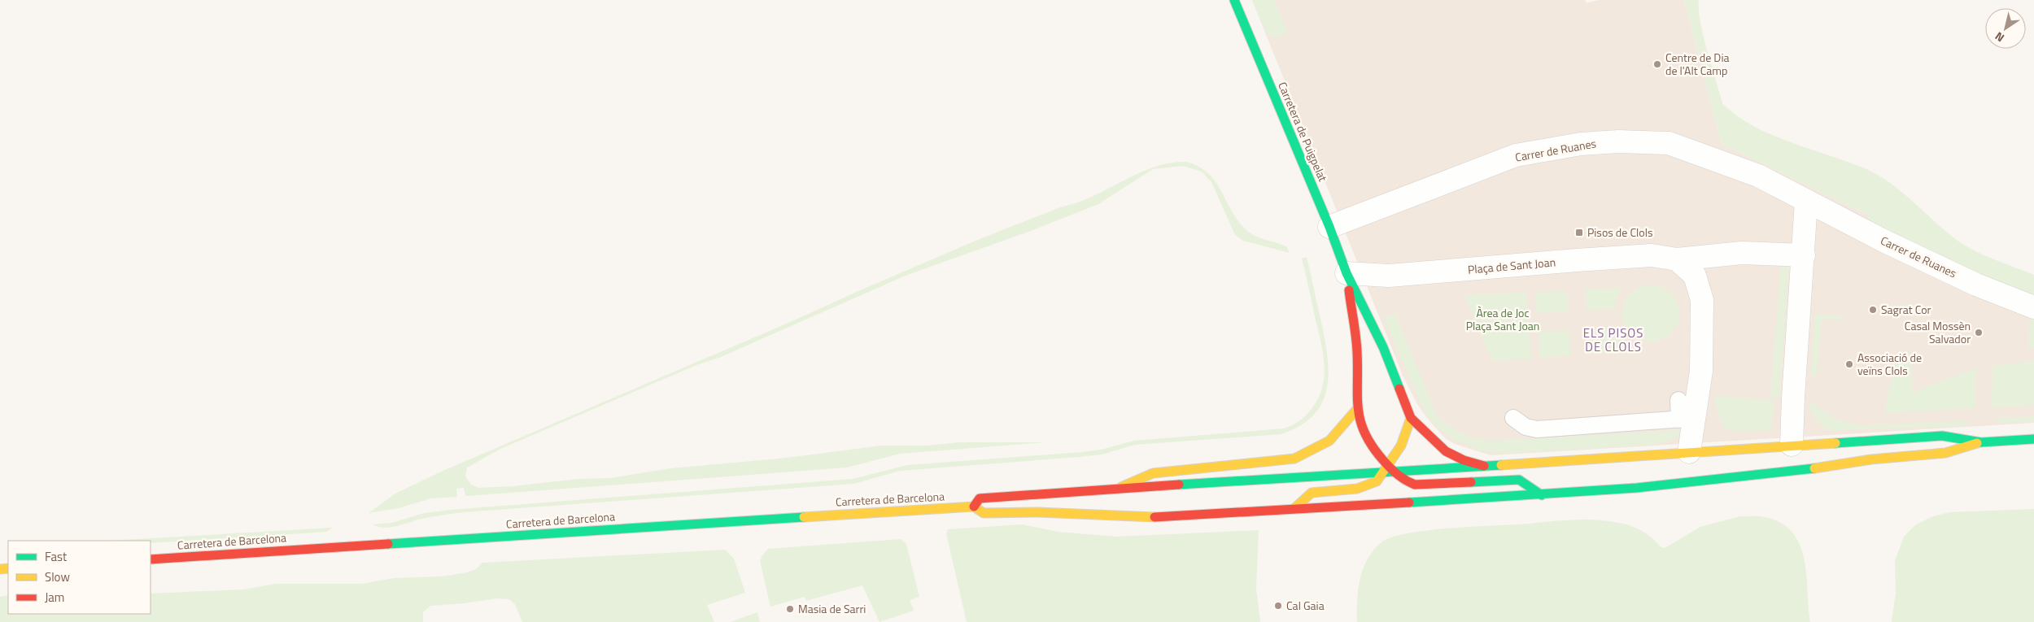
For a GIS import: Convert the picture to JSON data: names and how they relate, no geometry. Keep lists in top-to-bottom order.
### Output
{
  "streets": {
    "main road": ["Carretera de Puigpelat", "Carretera de Barcelona"],
    "street": ["Carrer de Ruanes", "Plaça de Sant Joan"]
  },
  "crossings": [
    ["Carretera de Puigpelat", "Carrer de Ruanes"],
    ["Carretera de Puigpelat", "Plaça de Sant Joan"]
  ],
  "districts": ["ELS PISOS DE CLOLS"],
  "parks": ["Àrea de Joc Plaça Sant Joan"],
  "places": {
    "other": [
      "Centre de Dia de l'Alt Camp",
      "Sagrat Cor",
      "Casal Mossèn Salvador",
      "Associació de veïns Clols",
      "Cal Gaia",
      "Masia de Sarri"
    ],
    "transit": ["Pisos de Clols"]
  },
  "legend": ["Fast", "Slow", "Jam"],
  "north": "bottom left"
}
